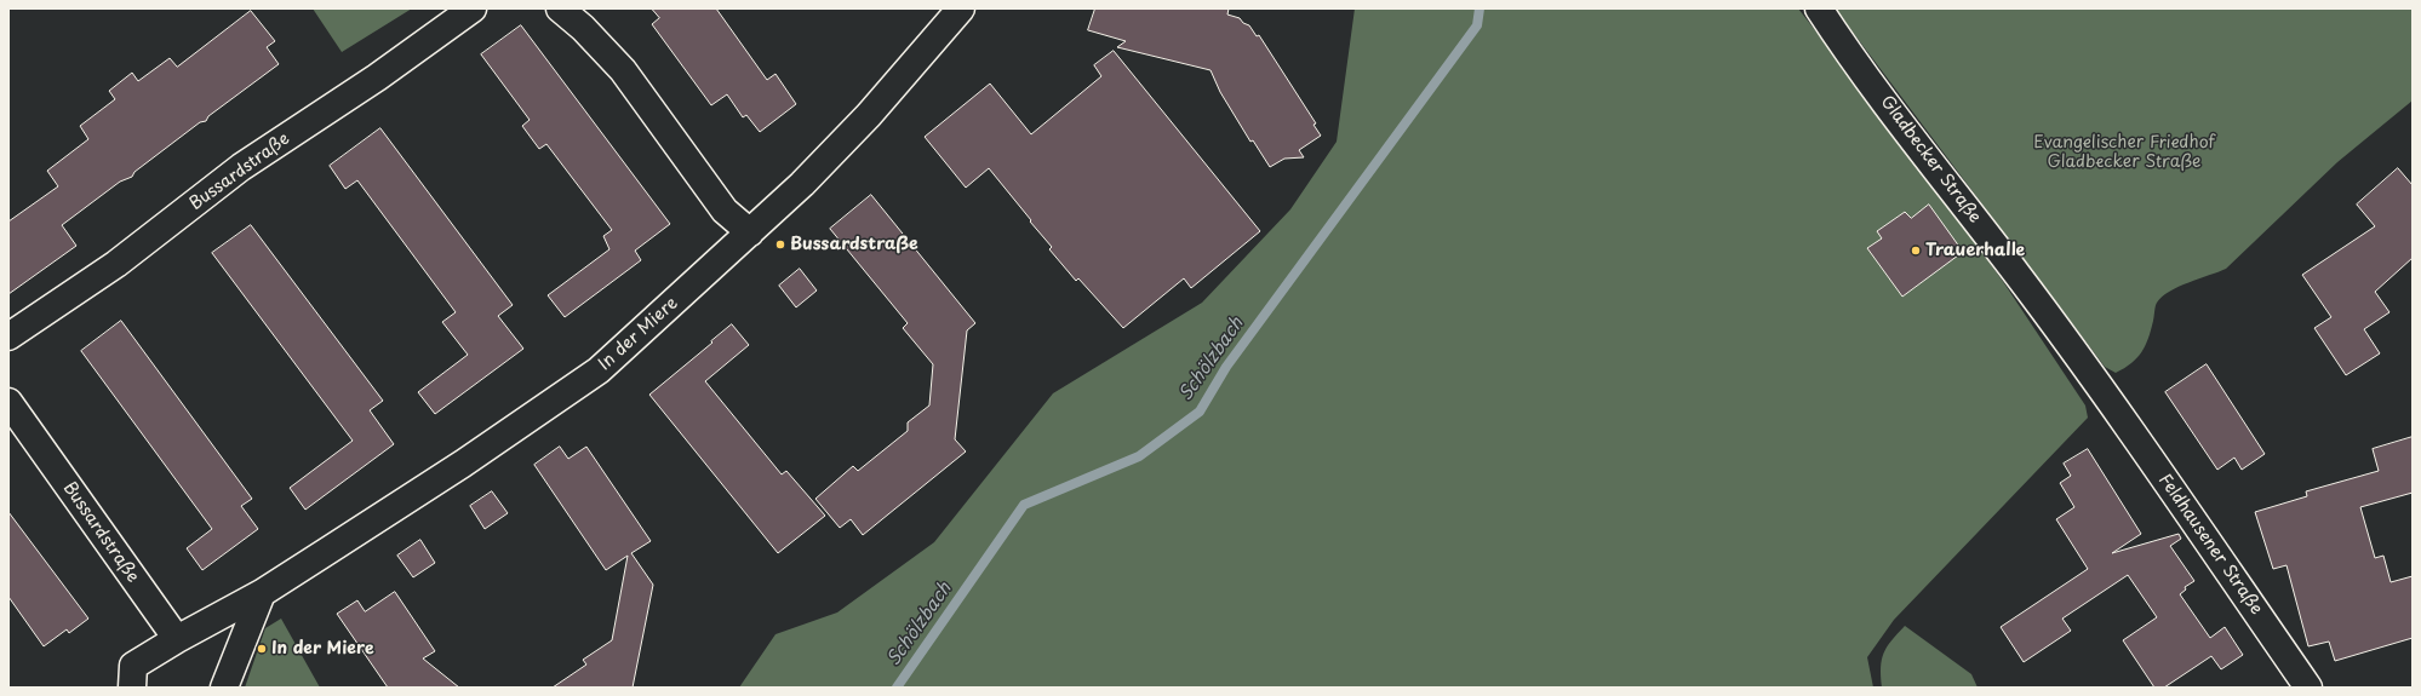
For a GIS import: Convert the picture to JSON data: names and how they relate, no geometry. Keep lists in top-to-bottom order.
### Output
{
  "streets": {
    "street": [
      "Gladbecker Straße",
      "Bussardstraße",
      "In der Miere",
      "Feldhausener Straße"
    ]
  },
  "crossings": [
    ["Gladbecker Straße", "Feldhausener Straße"],
    ["Bussardstraße", "In der Miere"]
  ],
  "water": ["Schölzbach"],
  "parks": ["Evangelischer Friedhof Gladbecker Straße"],
  "places": ["Bussardstraße", "Trauerhalle", "In der Miere"]
}
